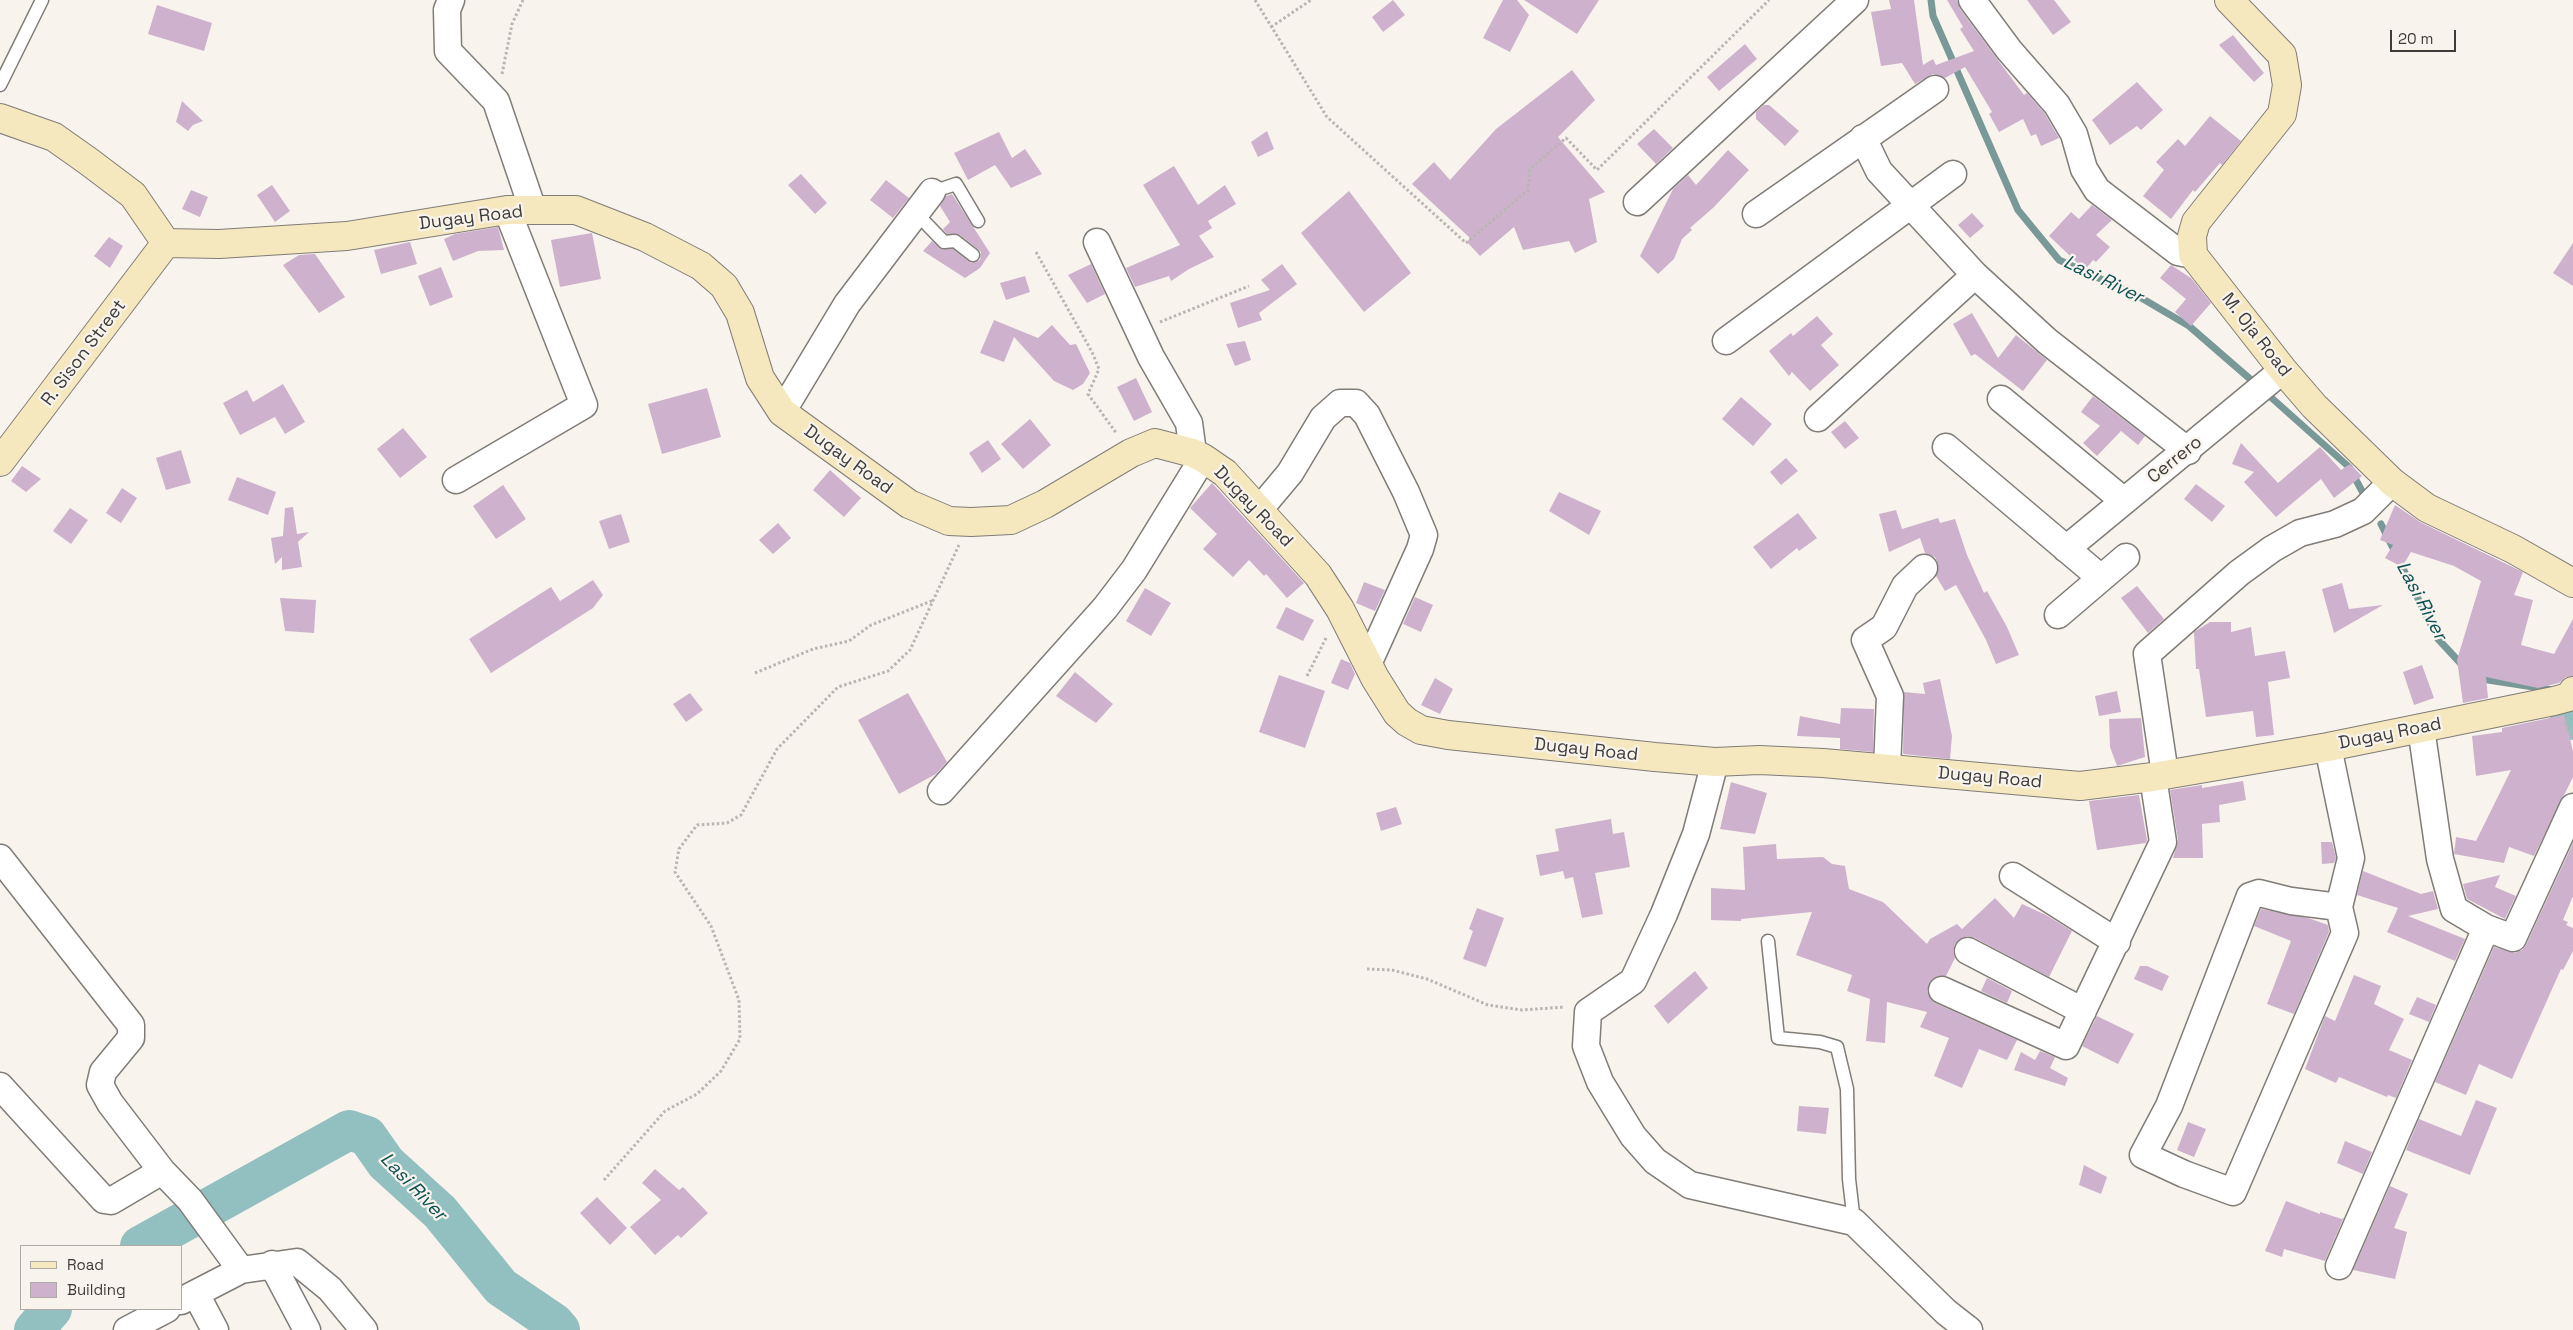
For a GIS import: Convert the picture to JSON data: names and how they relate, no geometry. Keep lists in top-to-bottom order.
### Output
{
  "streets": {
    "street": [
      "Dugay Road",
      "M. Oja Road",
      "R. Sison Street",
      "Cerrero"
    ]
  },
  "crossings": [
    ["Dugay Road", "R. Sison Street"],
    ["M. Oja Road", "Cerrero"]
  ],
  "water": ["Lasi River"],
  "legend": ["Road", "Building"],
  "scale_bar": "20 m"
}
